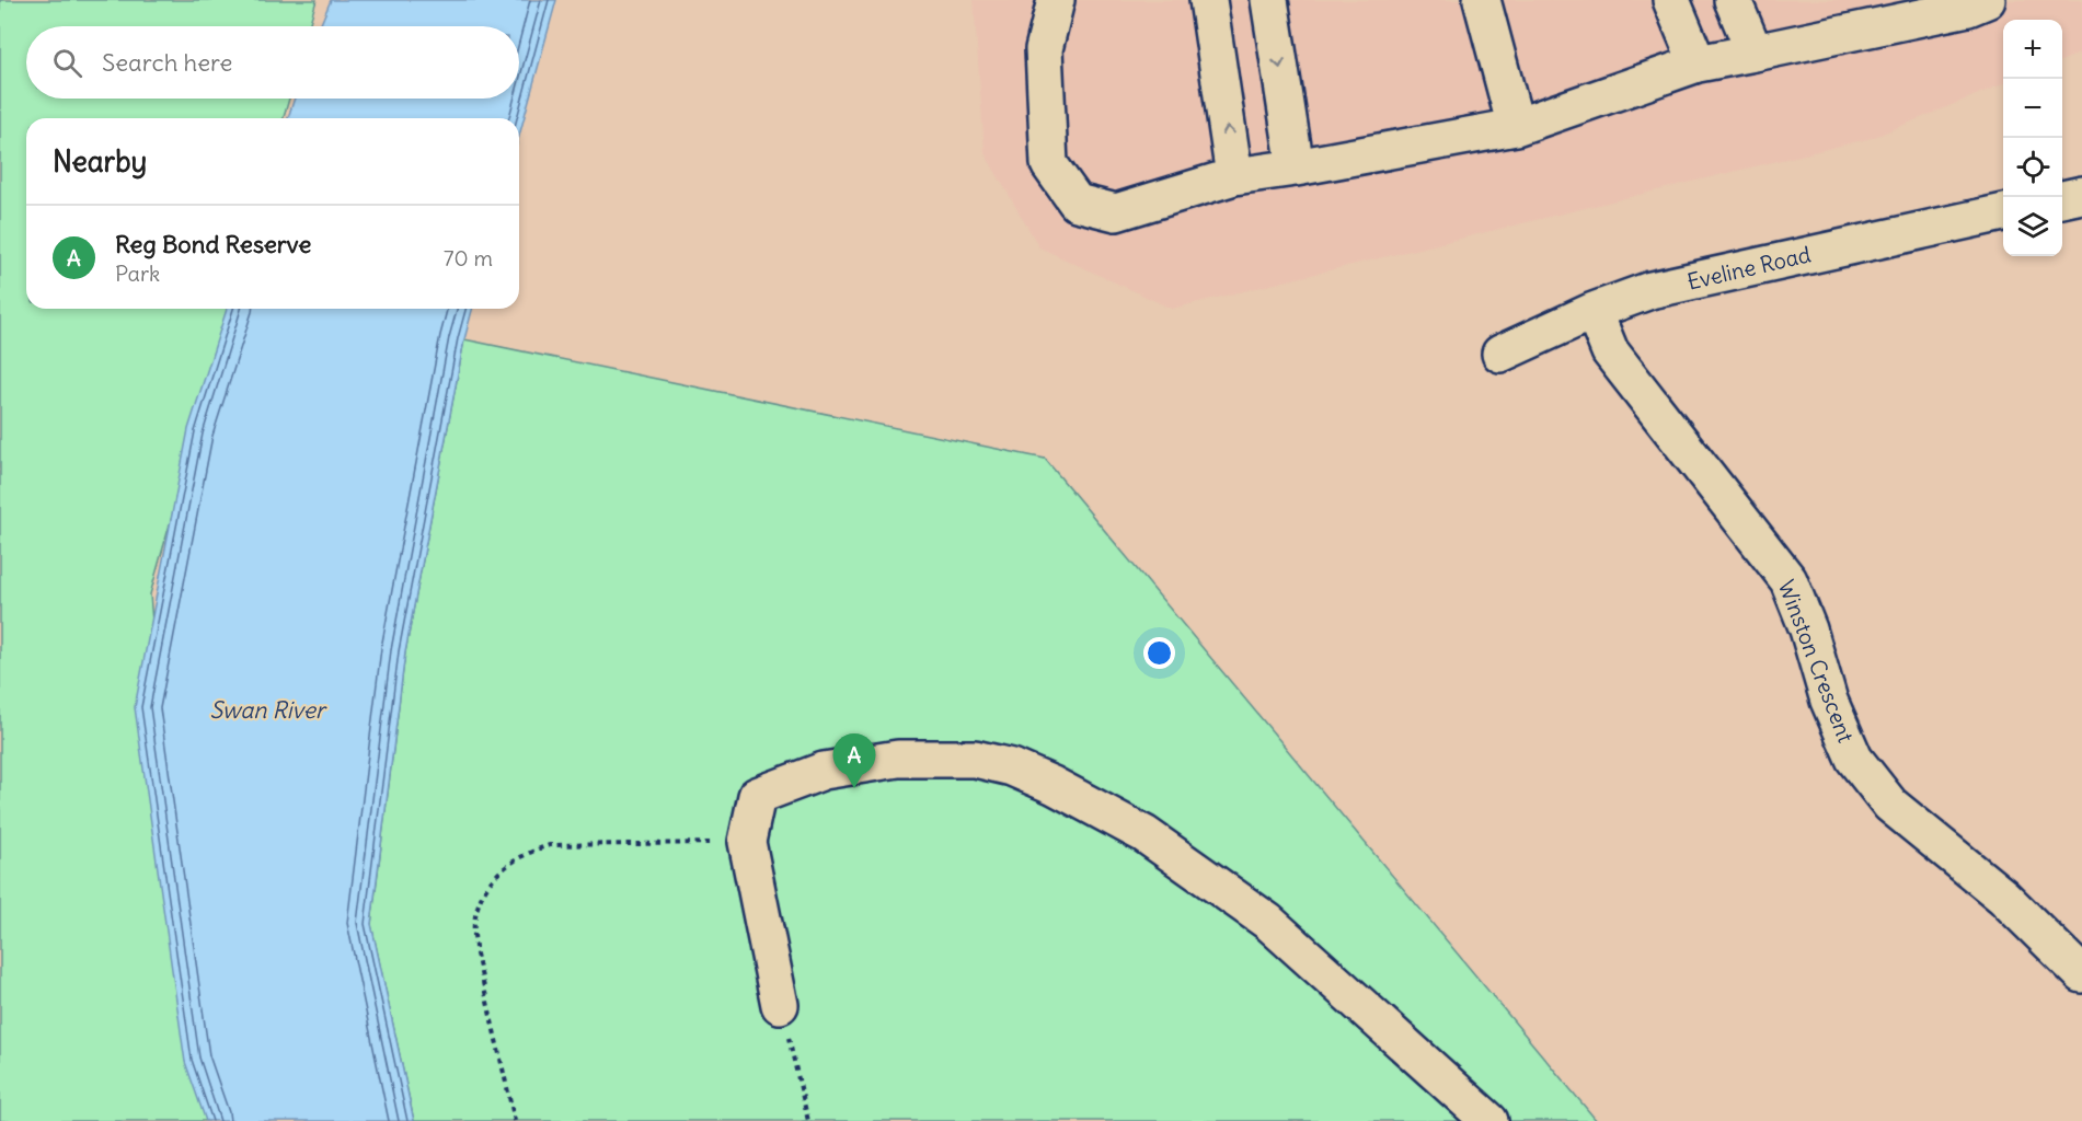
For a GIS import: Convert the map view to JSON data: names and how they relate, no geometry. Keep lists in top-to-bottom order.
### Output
{
  "streets": {
    "street": ["Eveline Road", "Winston Crescent"]
  },
  "crossings": [
    ["Eveline Road", "Winston Crescent"]
  ],
  "water": ["Swan River"],
  "page": {
    "map_buttons": ["+", "−"],
    "search": "Search here",
    "heading": "Nearby",
    "list": [
      {
        "mark": "A",
        "name": "Reg Bond Reserve",
        "note": "Park",
        "value": "70 m"
      }
    ],
    "pins": "A"
  }
}
